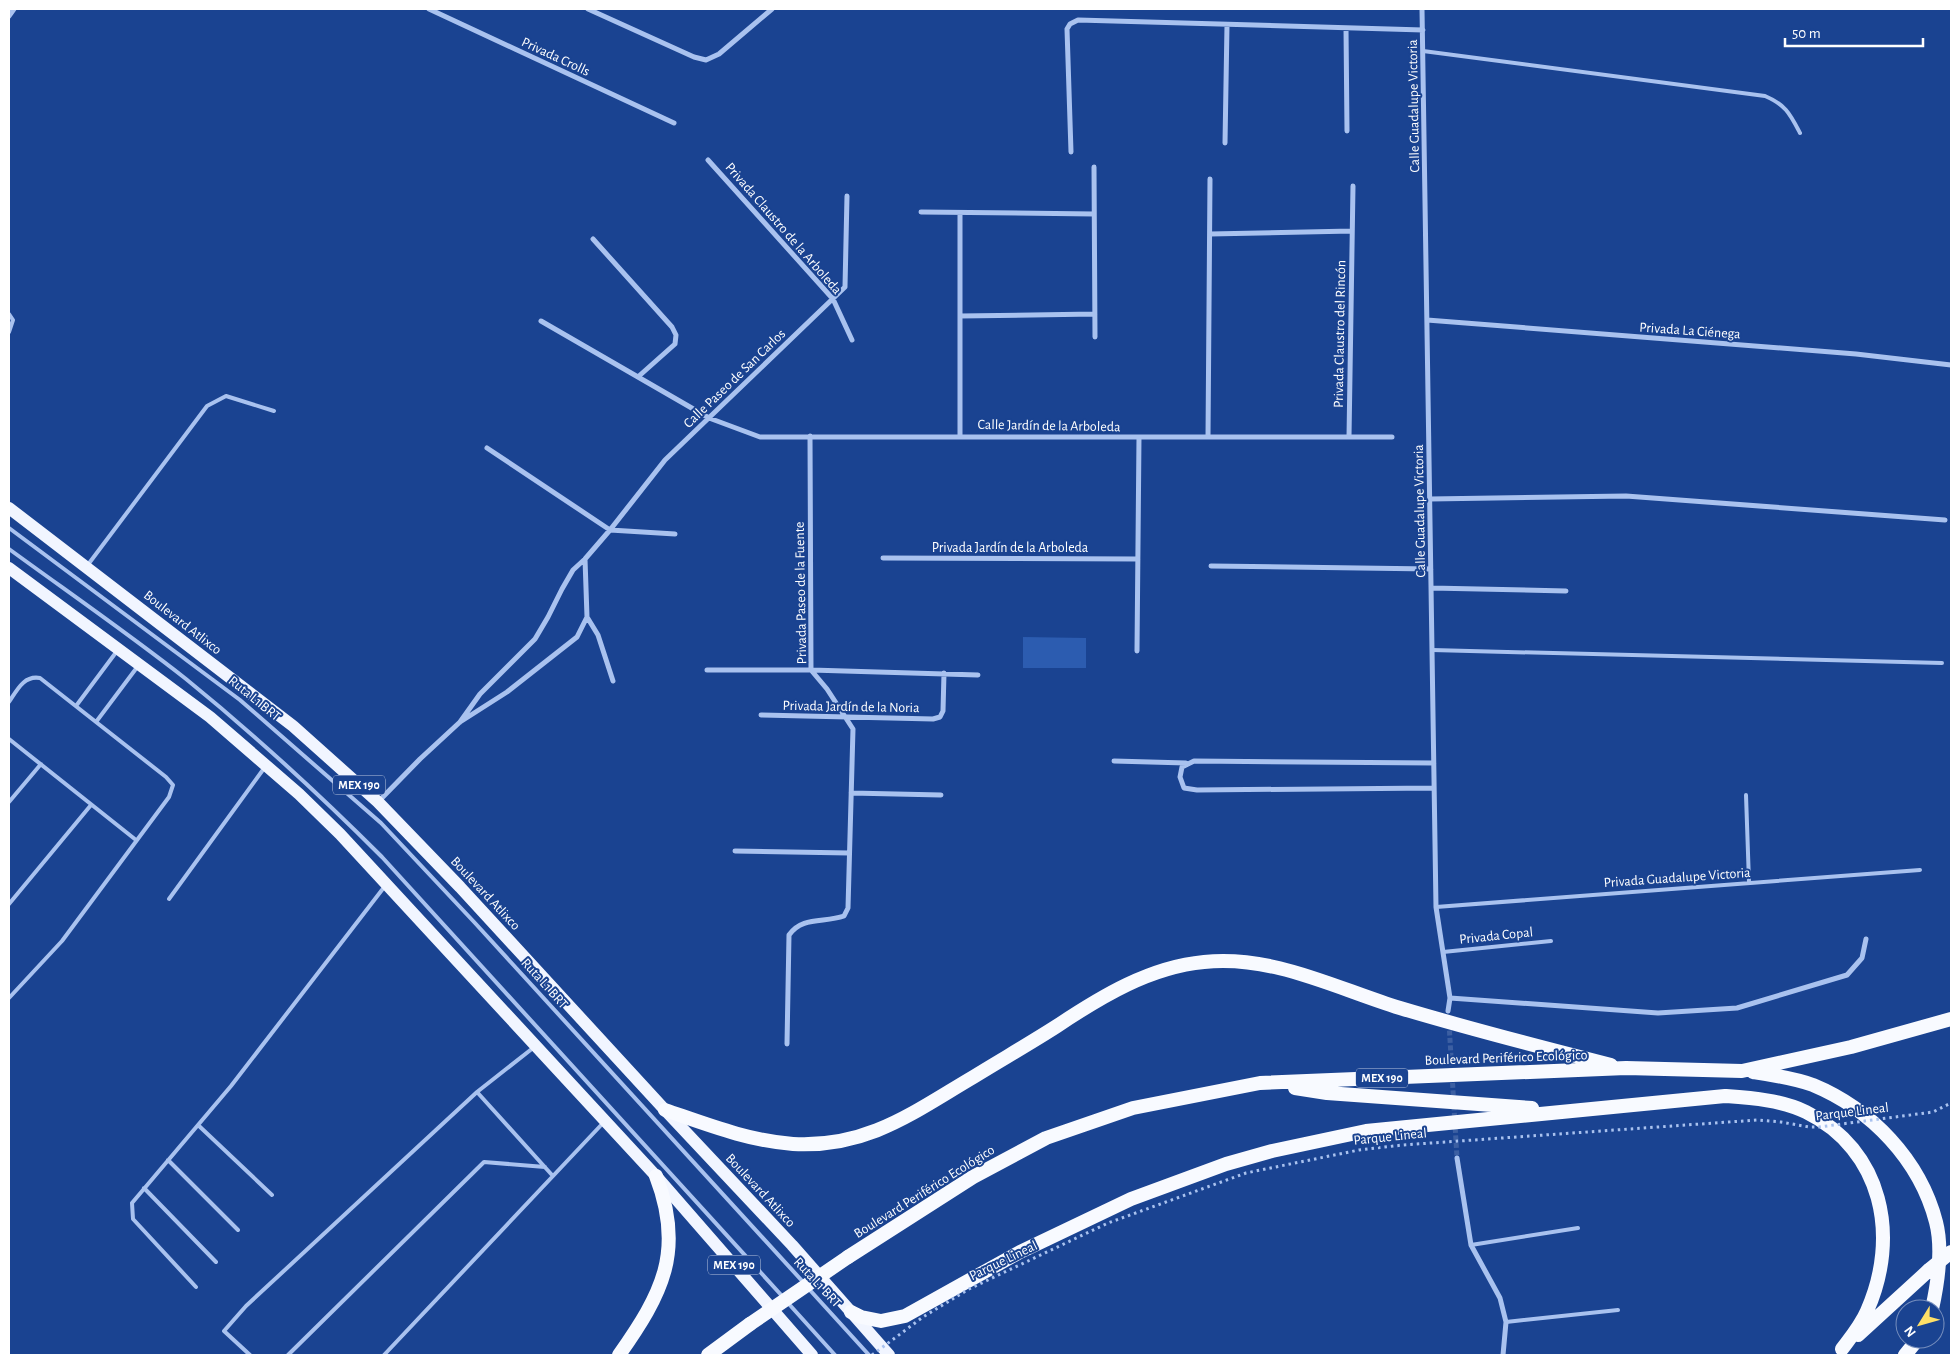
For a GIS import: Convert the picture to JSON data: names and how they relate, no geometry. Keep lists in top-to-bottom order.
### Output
{
  "streets": {
    "highway": ["MEX 190", "Boulevard Periférico Ecológico"],
    "main road": ["Boulevard Atlixco"],
    "street": [
      "Privada Crolls",
      "Calle Guadalupe Victoria",
      "Privada Claustro de la Arboleda",
      "Privada La Ciénega",
      "Privada Claustro del Rincón",
      "Calle Paseo de San Carlos",
      "Calle Jardín de la Arboleda",
      "Privada Jardín de la Arboleda",
      "Privada Paseo de la Fuente",
      "Privada Jardín de la Noria"
    ],
    "lane": ["Ruta L1 BRT", "Privada Guadalupe Victoria", "Privada Copal"],
    "path": ["Parque Lineal"]
  },
  "crossings": [
    ["Calle Guadalupe Victoria", "Privada La Ciénega"],
    ["Calle Guadalupe Victoria", "Privada Guadalupe Victoria"],
    ["Calle Guadalupe Victoria", "Privada Copal"],
    ["Privada Claustro de la Arboleda", "Calle Paseo de San Carlos"],
    ["Privada Claustro del Rincón", "Calle Jardín de la Arboleda"],
    ["Calle Paseo de San Carlos", "Calle Jardín de la Arboleda"],
    ["Calle Paseo de San Carlos", "Boulevard Atlixco"],
    ["Calle Jardín de la Arboleda", "Privada Paseo de la Fuente"],
    ["Privada Paseo de la Fuente", "Privada Jardín de la Noria"],
    ["Ruta L1 BRT", "Parque Lineal"]
  ],
  "scale_bar": "50 m",
  "north": "bottom left"
}
